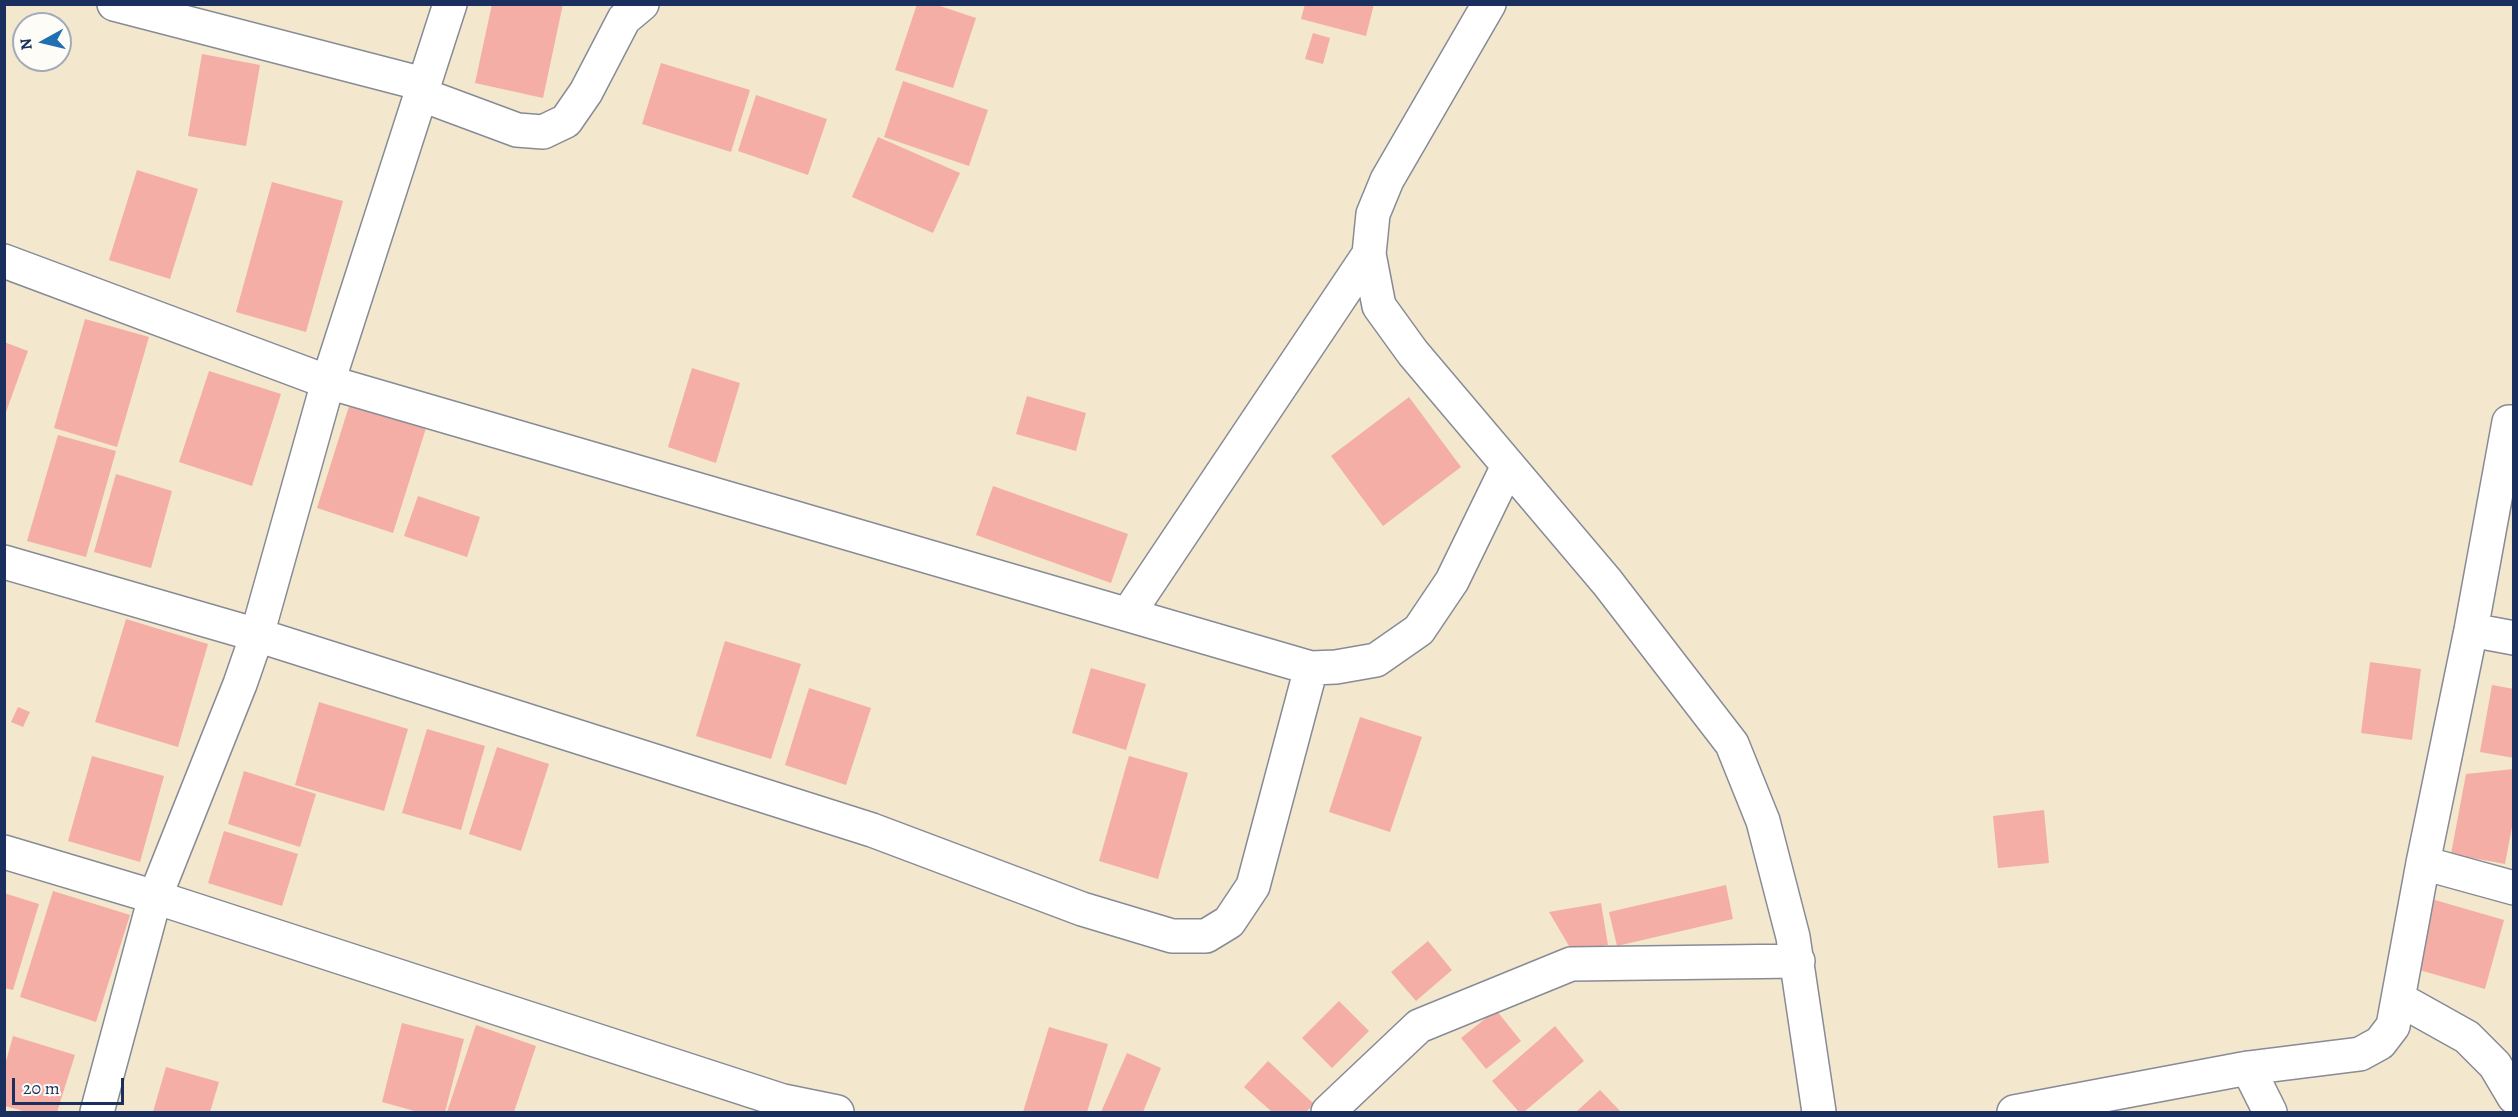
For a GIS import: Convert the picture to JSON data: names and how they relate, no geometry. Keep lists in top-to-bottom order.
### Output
{
  "scale_bar": "20 m",
  "north": "left"
}
